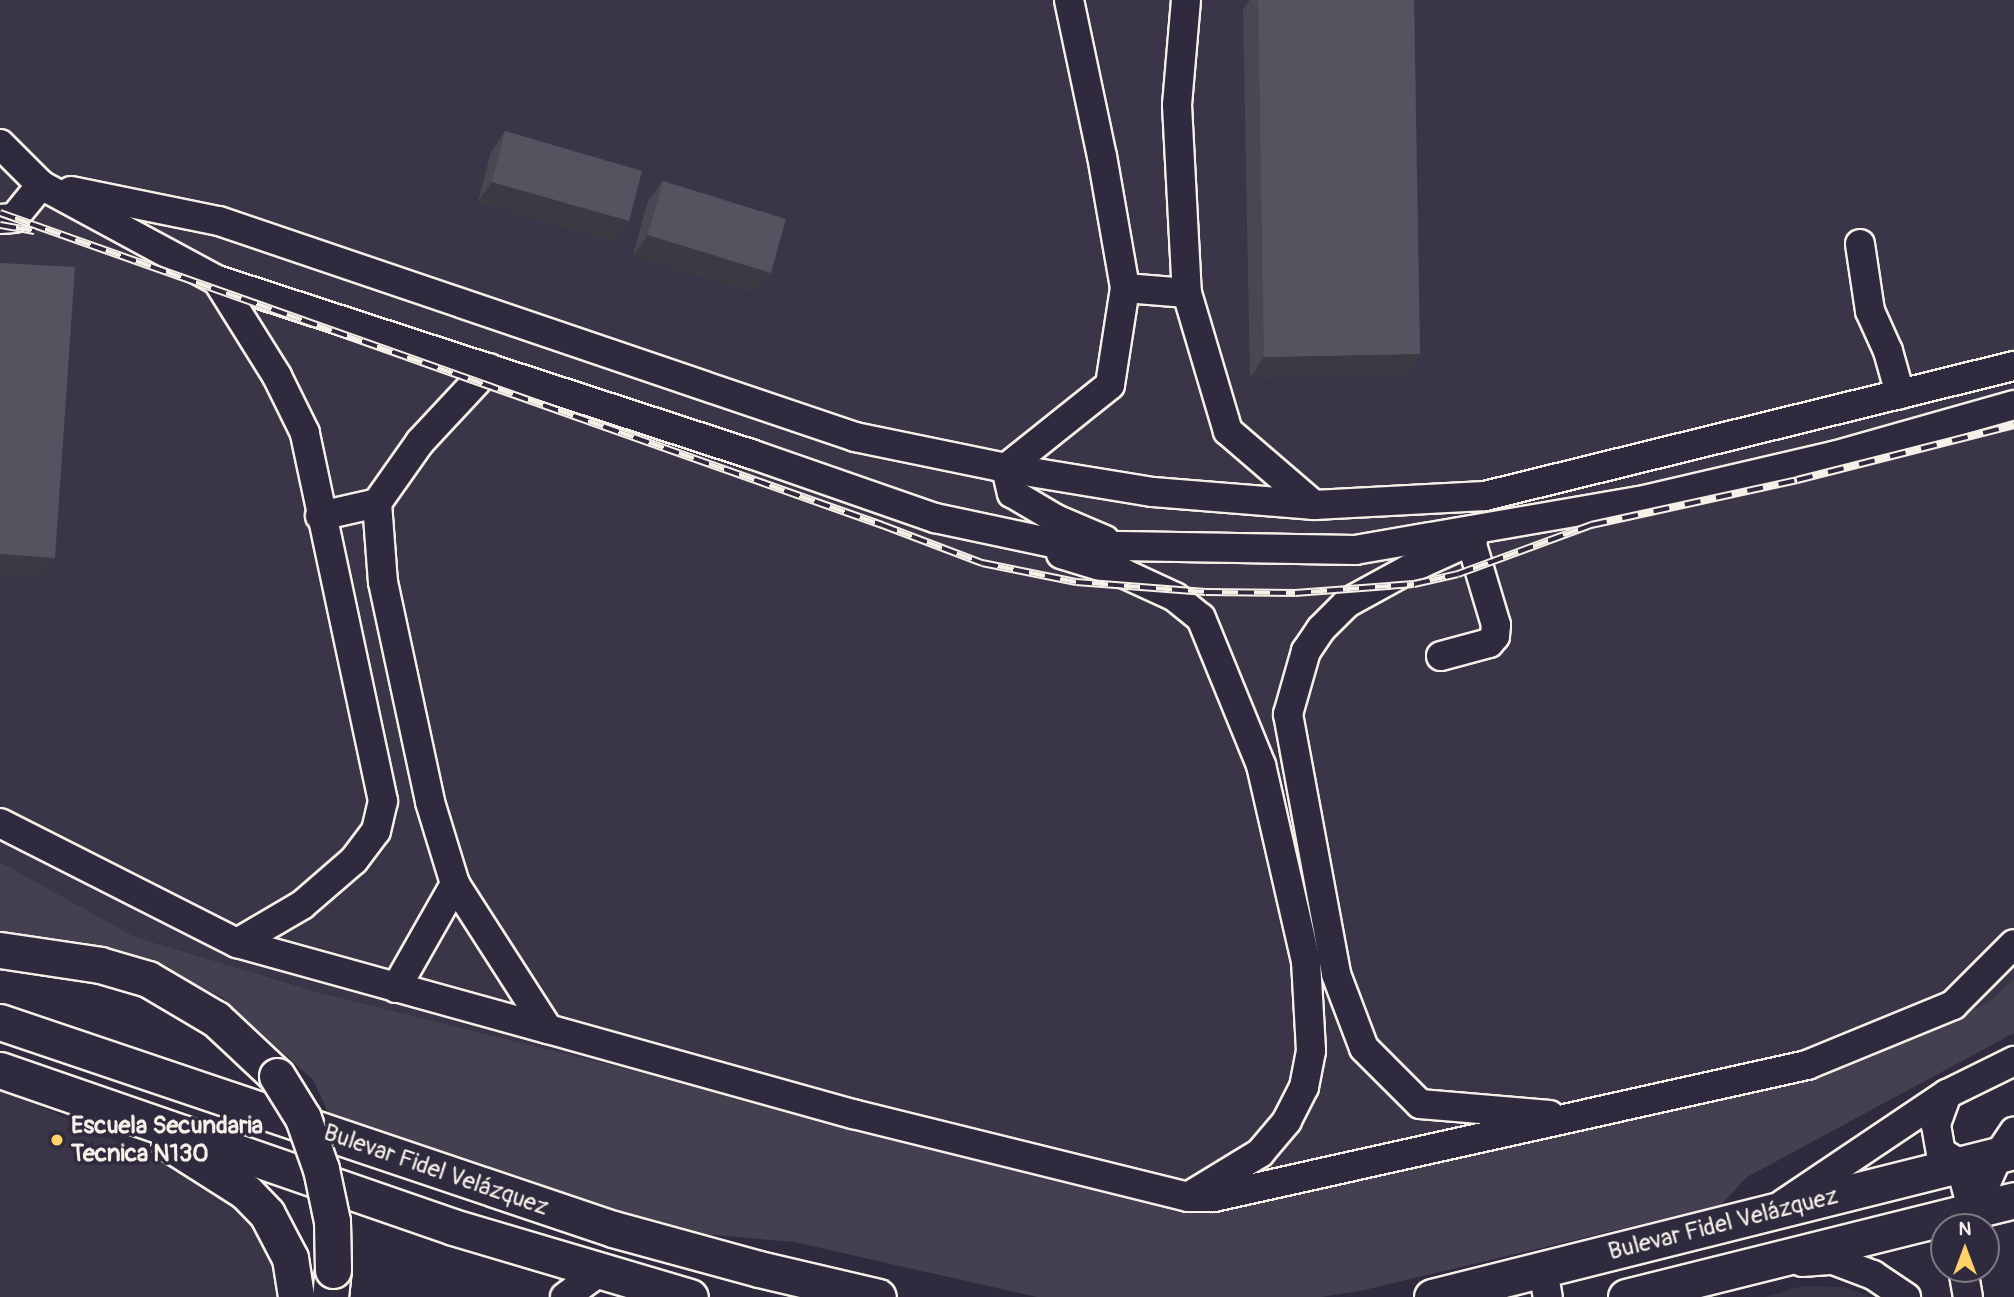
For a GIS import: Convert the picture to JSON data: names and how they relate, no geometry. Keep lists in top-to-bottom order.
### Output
{
  "streets": {
    "main road": ["Bulevar Fidel Velázquez"]
  },
  "places": ["Escuela Secundaria Tecnica N130"],
  "north": "top"
}
